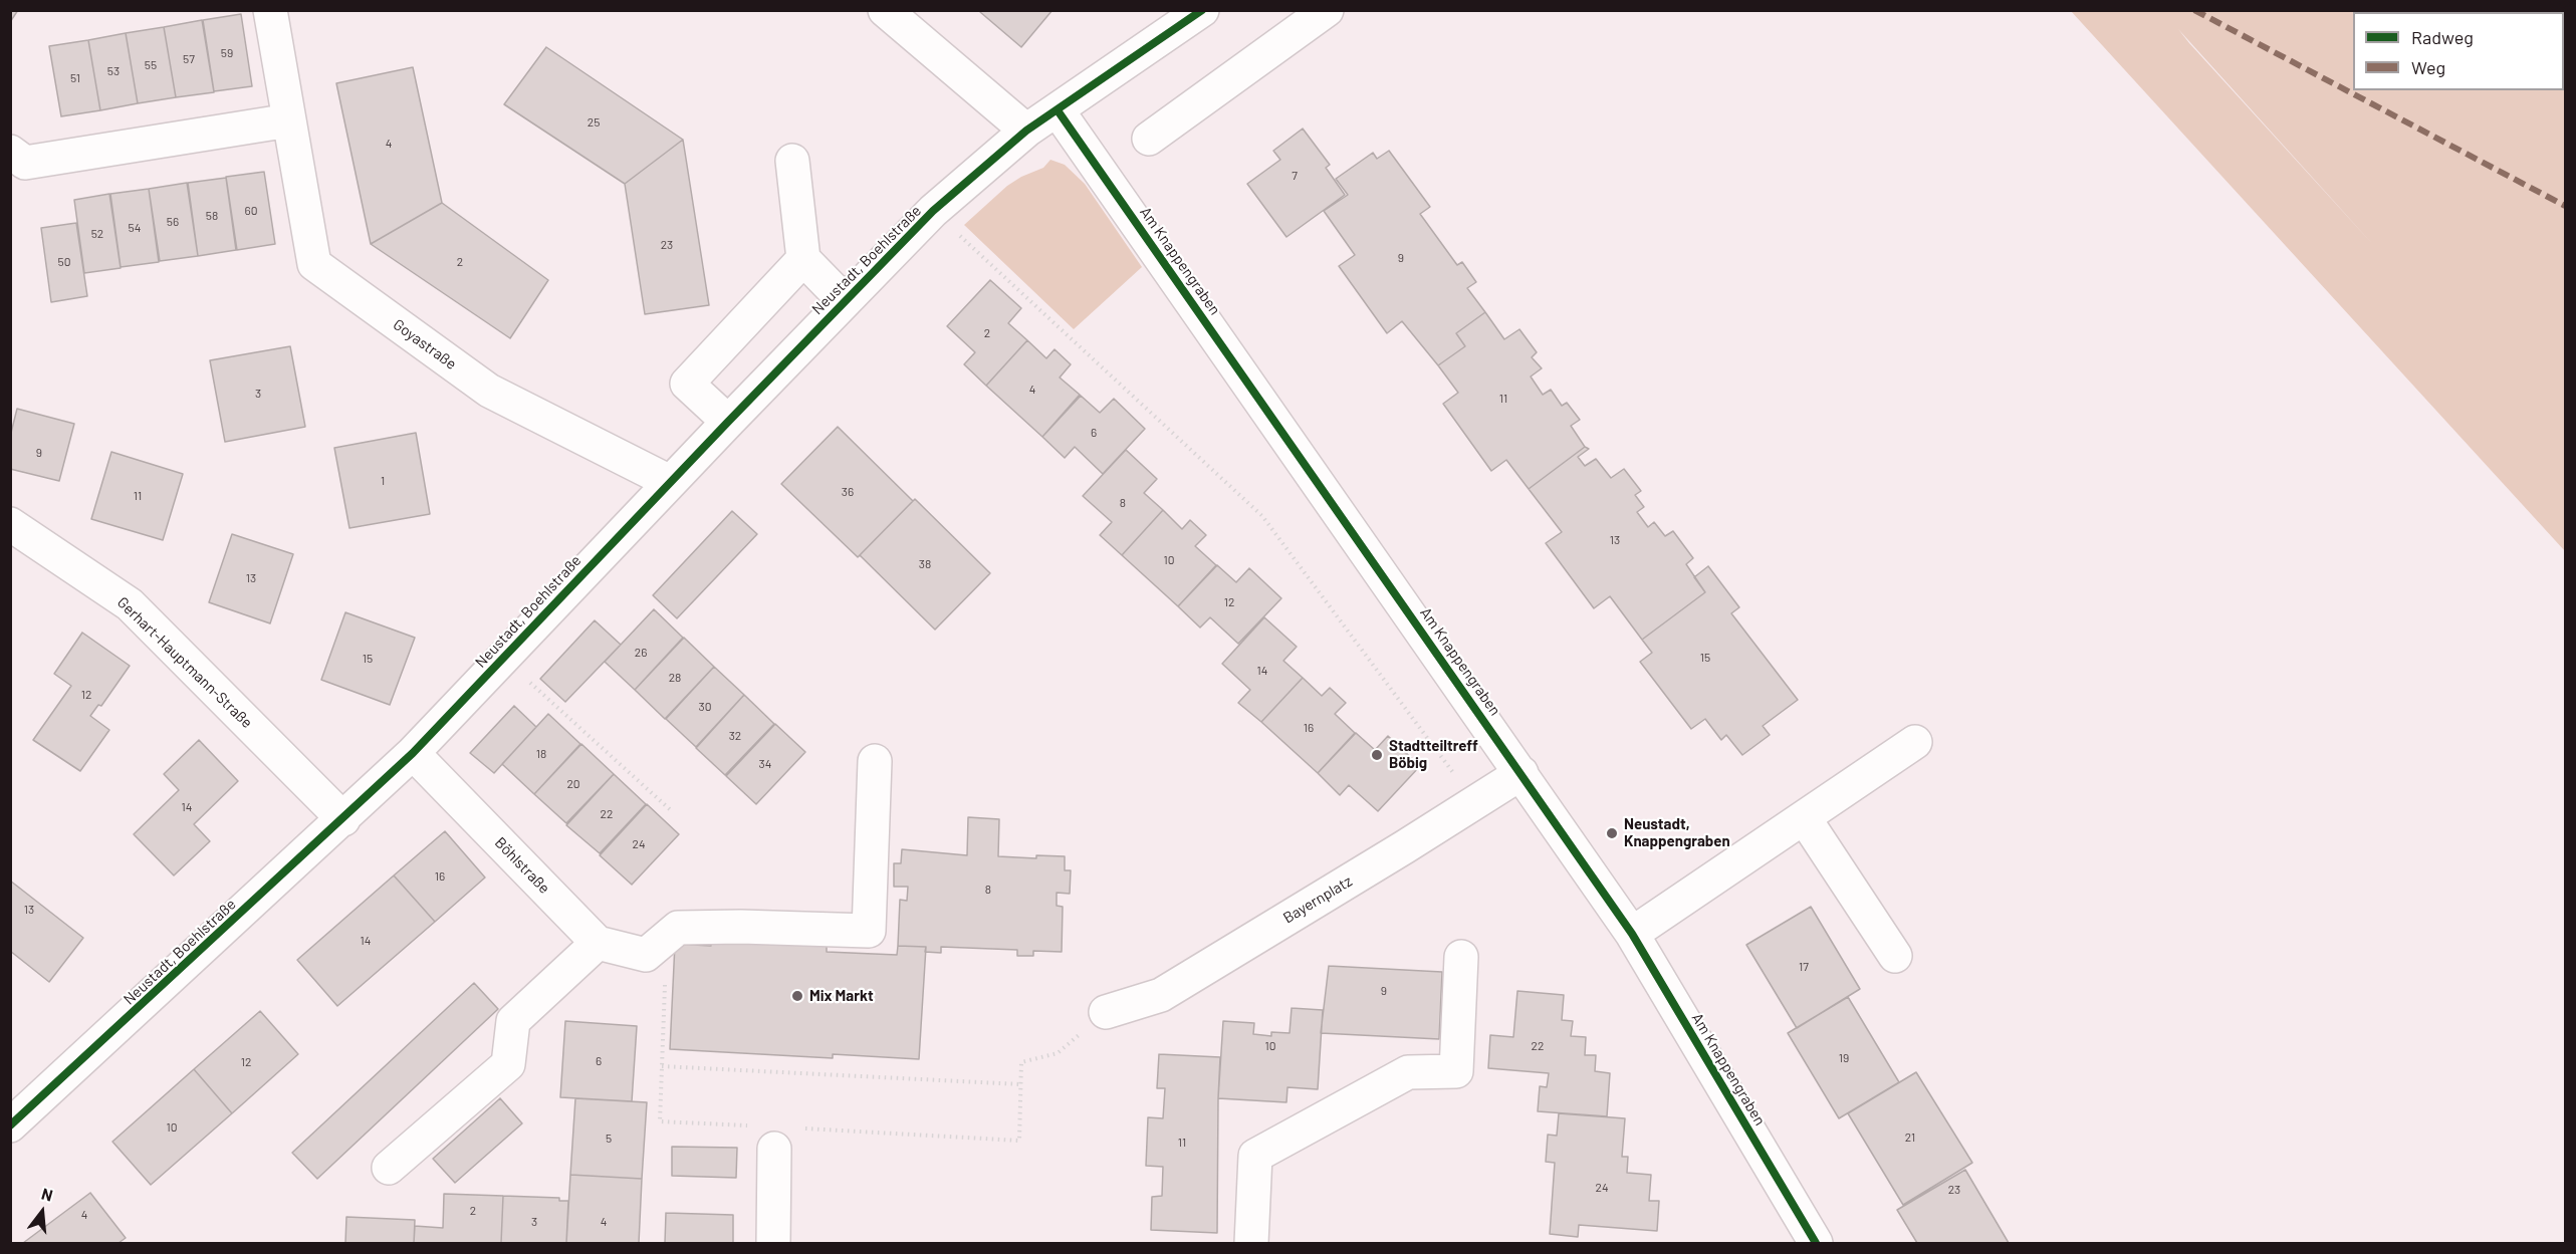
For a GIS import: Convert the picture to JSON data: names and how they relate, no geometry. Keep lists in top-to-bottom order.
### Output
{
  "streets": {
    "street": [
      "Neustadt, Boehlstraße",
      "Am Knappengraben",
      "Goyastraße",
      "Gerhart-Hauptmann-Straße",
      "Böhlstraße",
      "Bayernplatz"
    ]
  },
  "crossings": [
    ["Neustadt, Boehlstraße", "Am Knappengraben"],
    ["Neustadt, Boehlstraße", "Goyastraße"],
    ["Neustadt, Boehlstraße", "Gerhart-Hauptmann-Straße"],
    ["Neustadt, Boehlstraße", "Böhlstraße"],
    ["Am Knappengraben", "Bayernplatz"]
  ],
  "places": ["Stadtteiltreff Böbig", "Neustadt, Knappengraben", "Mix Markt"],
  "house_numbers": [
    "59",
    "57",
    "55",
    "53",
    "51",
    "25",
    "4",
    "7",
    "60",
    "58",
    "56",
    "54",
    "52",
    "23",
    "9",
    "50",
    "2",
    "2",
    "4",
    "3",
    "11",
    "6",
    "9",
    "1",
    "36",
    "11",
    "8",
    "13",
    "10",
    "38",
    "13",
    "12",
    "26",
    "15",
    "15",
    "14",
    "28",
    "12",
    "30",
    "16",
    "32",
    "18",
    "34",
    "20",
    "14",
    "22",
    "24",
    "16",
    "8",
    "13",
    "14",
    "17",
    "9",
    "10",
    "22",
    "19",
    "6",
    "12",
    "10",
    "21",
    "5",
    "11",
    "24",
    "23",
    "2",
    "4",
    "3",
    "4"
  ],
  "legend": ["Radweg", "Weg"],
  "north": "top"
}
